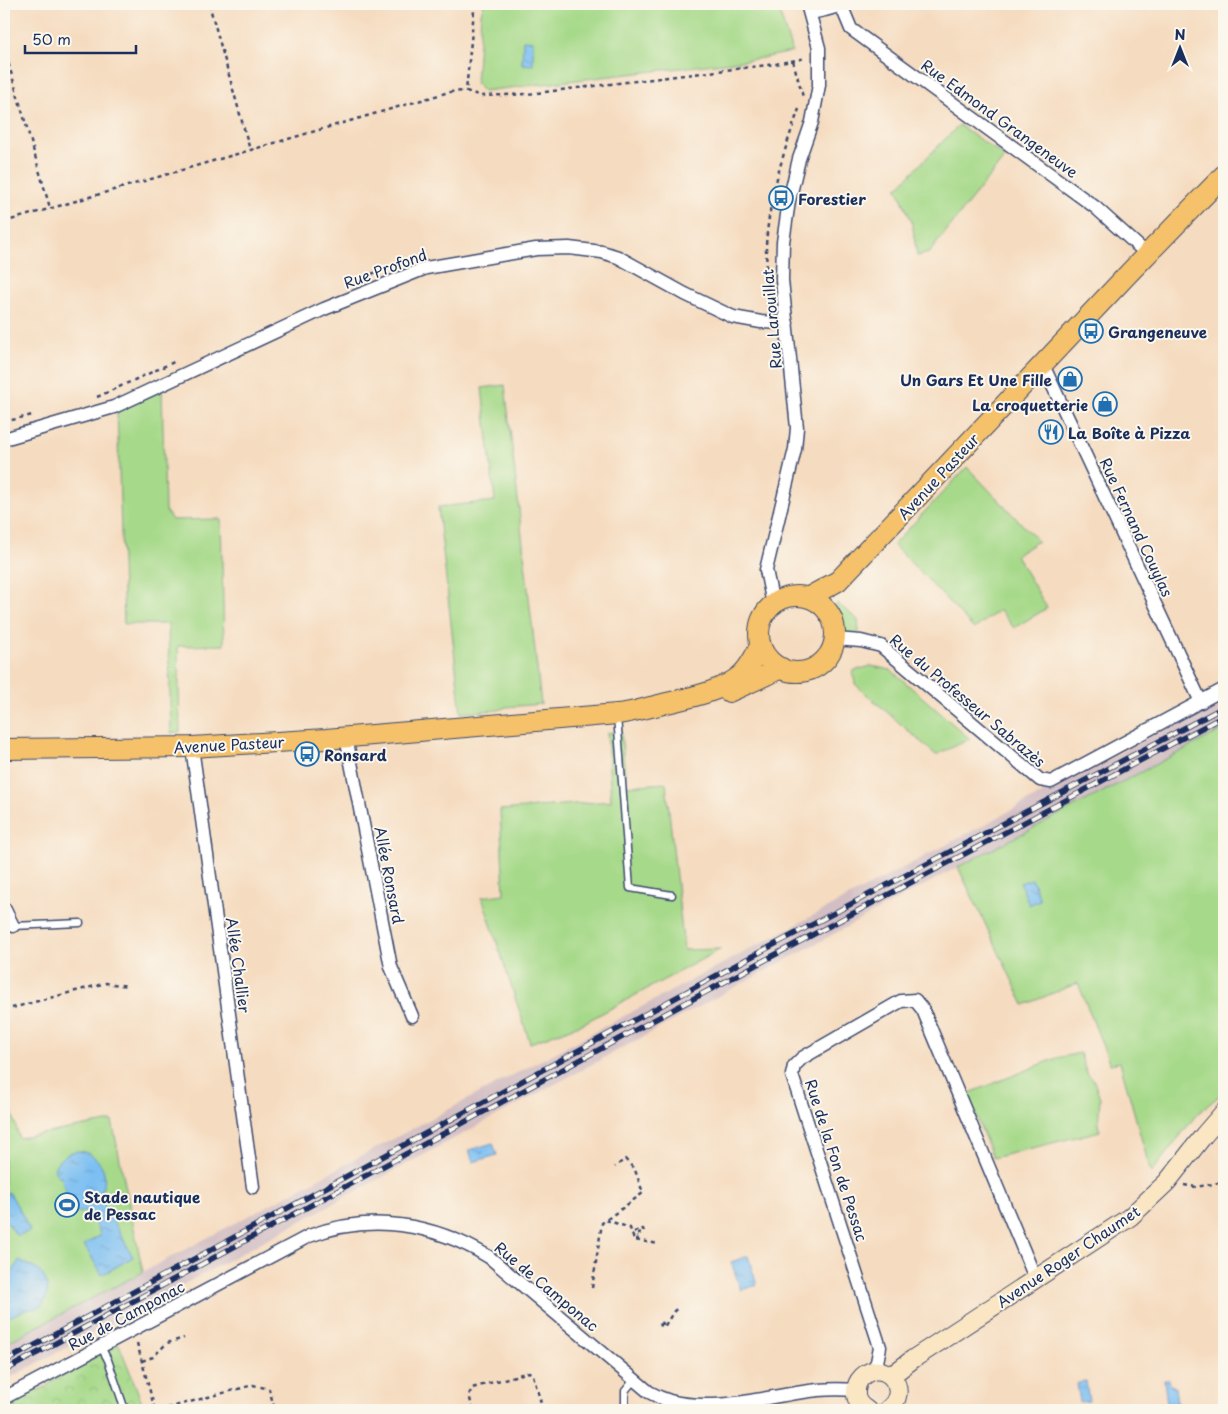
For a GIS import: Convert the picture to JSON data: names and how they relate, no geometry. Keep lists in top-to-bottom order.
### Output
{
  "streets": {
    "main road": ["Avenue Pasteur"],
    "street": [
      "Rue Edmond Grangeneuve",
      "Rue Profond",
      "Rue Larouillat",
      "Rue Fernand Couylas",
      "Rue du Professeur Sabrazès",
      "Allée Ronsard",
      "Allée Challier",
      "Rue de la Fon de Pessac",
      "Avenue Roger Chaumet",
      "Rue de Camponac"
    ]
  },
  "crossings": [
    ["Rue Edmond Grangeneuve", "Avenue Pasteur"],
    ["Rue Profond", "Rue Larouillat"],
    ["Rue Larouillat", "Avenue Pasteur"],
    ["Rue Larouillat", "Rue du Professeur Sabrazès"],
    ["Avenue Pasteur", "Rue Fernand Couylas"],
    ["Avenue Pasteur", "Rue du Professeur Sabrazès"],
    ["Avenue Pasteur", "Allée Ronsard"],
    ["Avenue Pasteur", "Allée Challier"],
    ["Rue Fernand Couylas", "Rue du Professeur Sabrazès"],
    ["Rue de la Fon de Pessac", "Avenue Roger Chaumet"]
  ],
  "places": {
    "bus stop": ["Forestier", "Grangeneuve", "Ronsard"],
    "shop": ["Un Gars Et Une Fille", "La croquetterie"],
    "restaurant": ["La Boîte à Pizza"],
    "sports": ["Stade nautique de Pessac"]
  },
  "scale_bar": "50 m",
  "north": "top"
}
